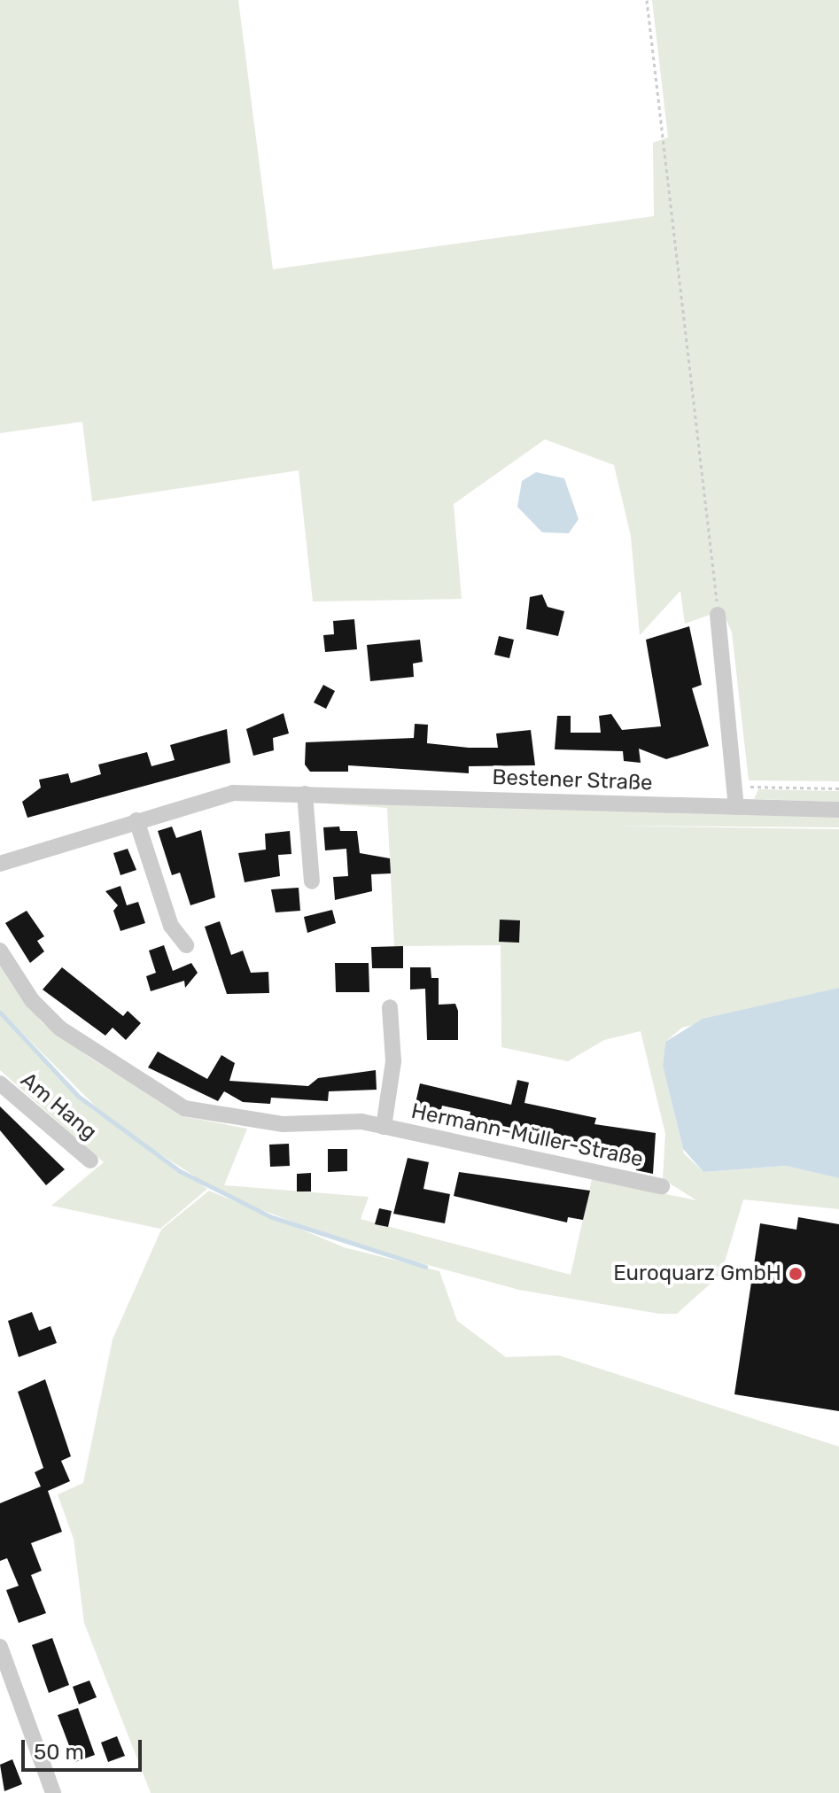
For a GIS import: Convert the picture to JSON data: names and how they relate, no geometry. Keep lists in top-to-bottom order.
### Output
{
  "streets": {
    "street": ["Bestener Straße", "Am Hang", "Hermann-Müller-Straße"]
  },
  "places": ["Euroquarz GmbH"],
  "scale_bar": "50 m"
}
